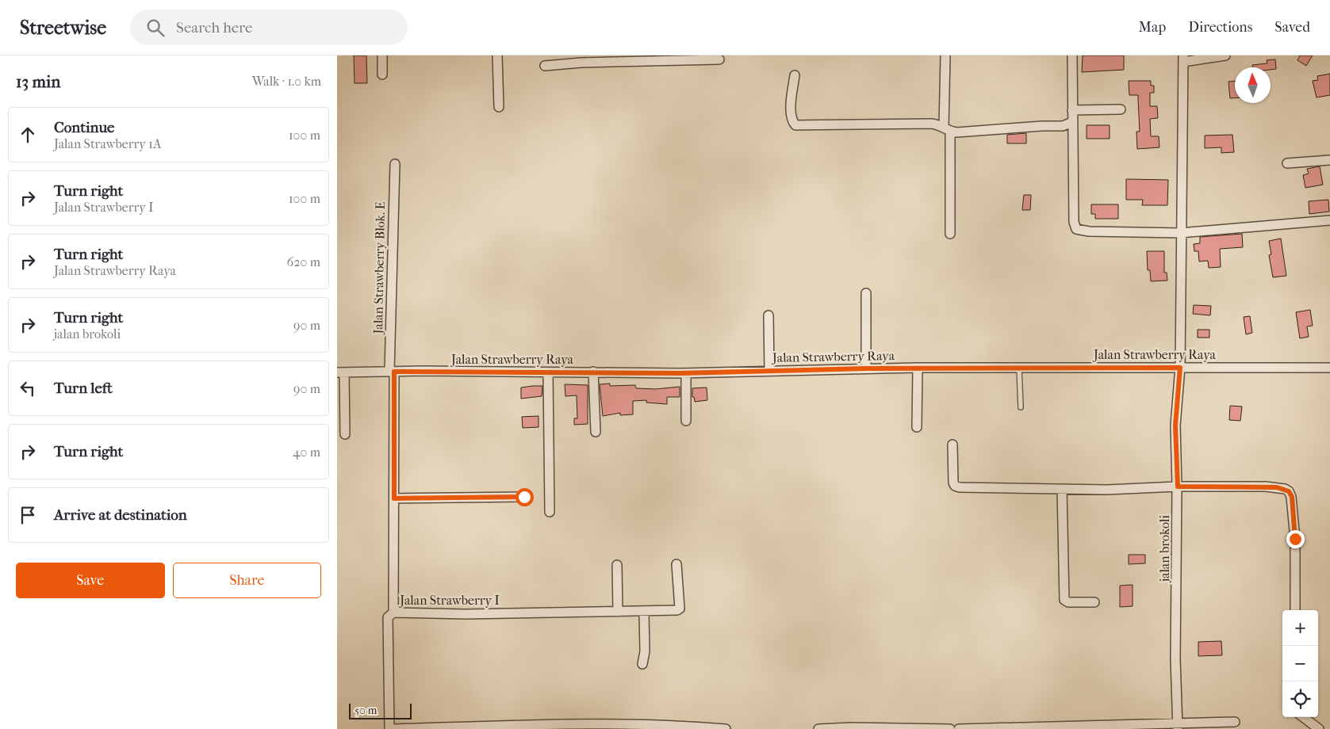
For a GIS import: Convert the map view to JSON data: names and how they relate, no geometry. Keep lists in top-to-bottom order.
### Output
{
  "streets": {
    "street": [
      "Jalan Strawberry Blok. E",
      "Jalan Strawberry Raya",
      "jalan brokoli",
      "Jalan Strawberry I"
    ]
  },
  "crossings": [
    ["Jalan Strawberry Blok. E", "Jalan Strawberry Raya"],
    ["Jalan Strawberry Blok. E", "Jalan Strawberry I"],
    ["Jalan Strawberry Raya", "jalan brokoli"],
    ["Jalan Strawberry Raya", "Jalan Strawberry I"]
  ],
  "scale_bar": "50 m",
  "north": "top",
  "page": {
    "header": "Streetwise",
    "search": "Search here",
    "nav": ["Map", "Directions", "Saved"],
    "heading": ["13 min", "Walk · 1.0 km"],
    "list": [
      ["Continue", "Jalan Strawberry 1A", "100 m"],
      ["Turn right", "Jalan Strawberry I", "100 m"],
      ["Turn right", "Jalan Strawberry Raya", "620 m"],
      ["Turn right", "jalan brokoli", "90 m"],
      ["Turn left", "90 m"],
      ["Turn right", "40 m"],
      "Arrive at destination"
    ],
    "buttons": ["Save", "Share"],
    "map_buttons": ["+", "−"],
    "scale": "50 m"
  }
}
